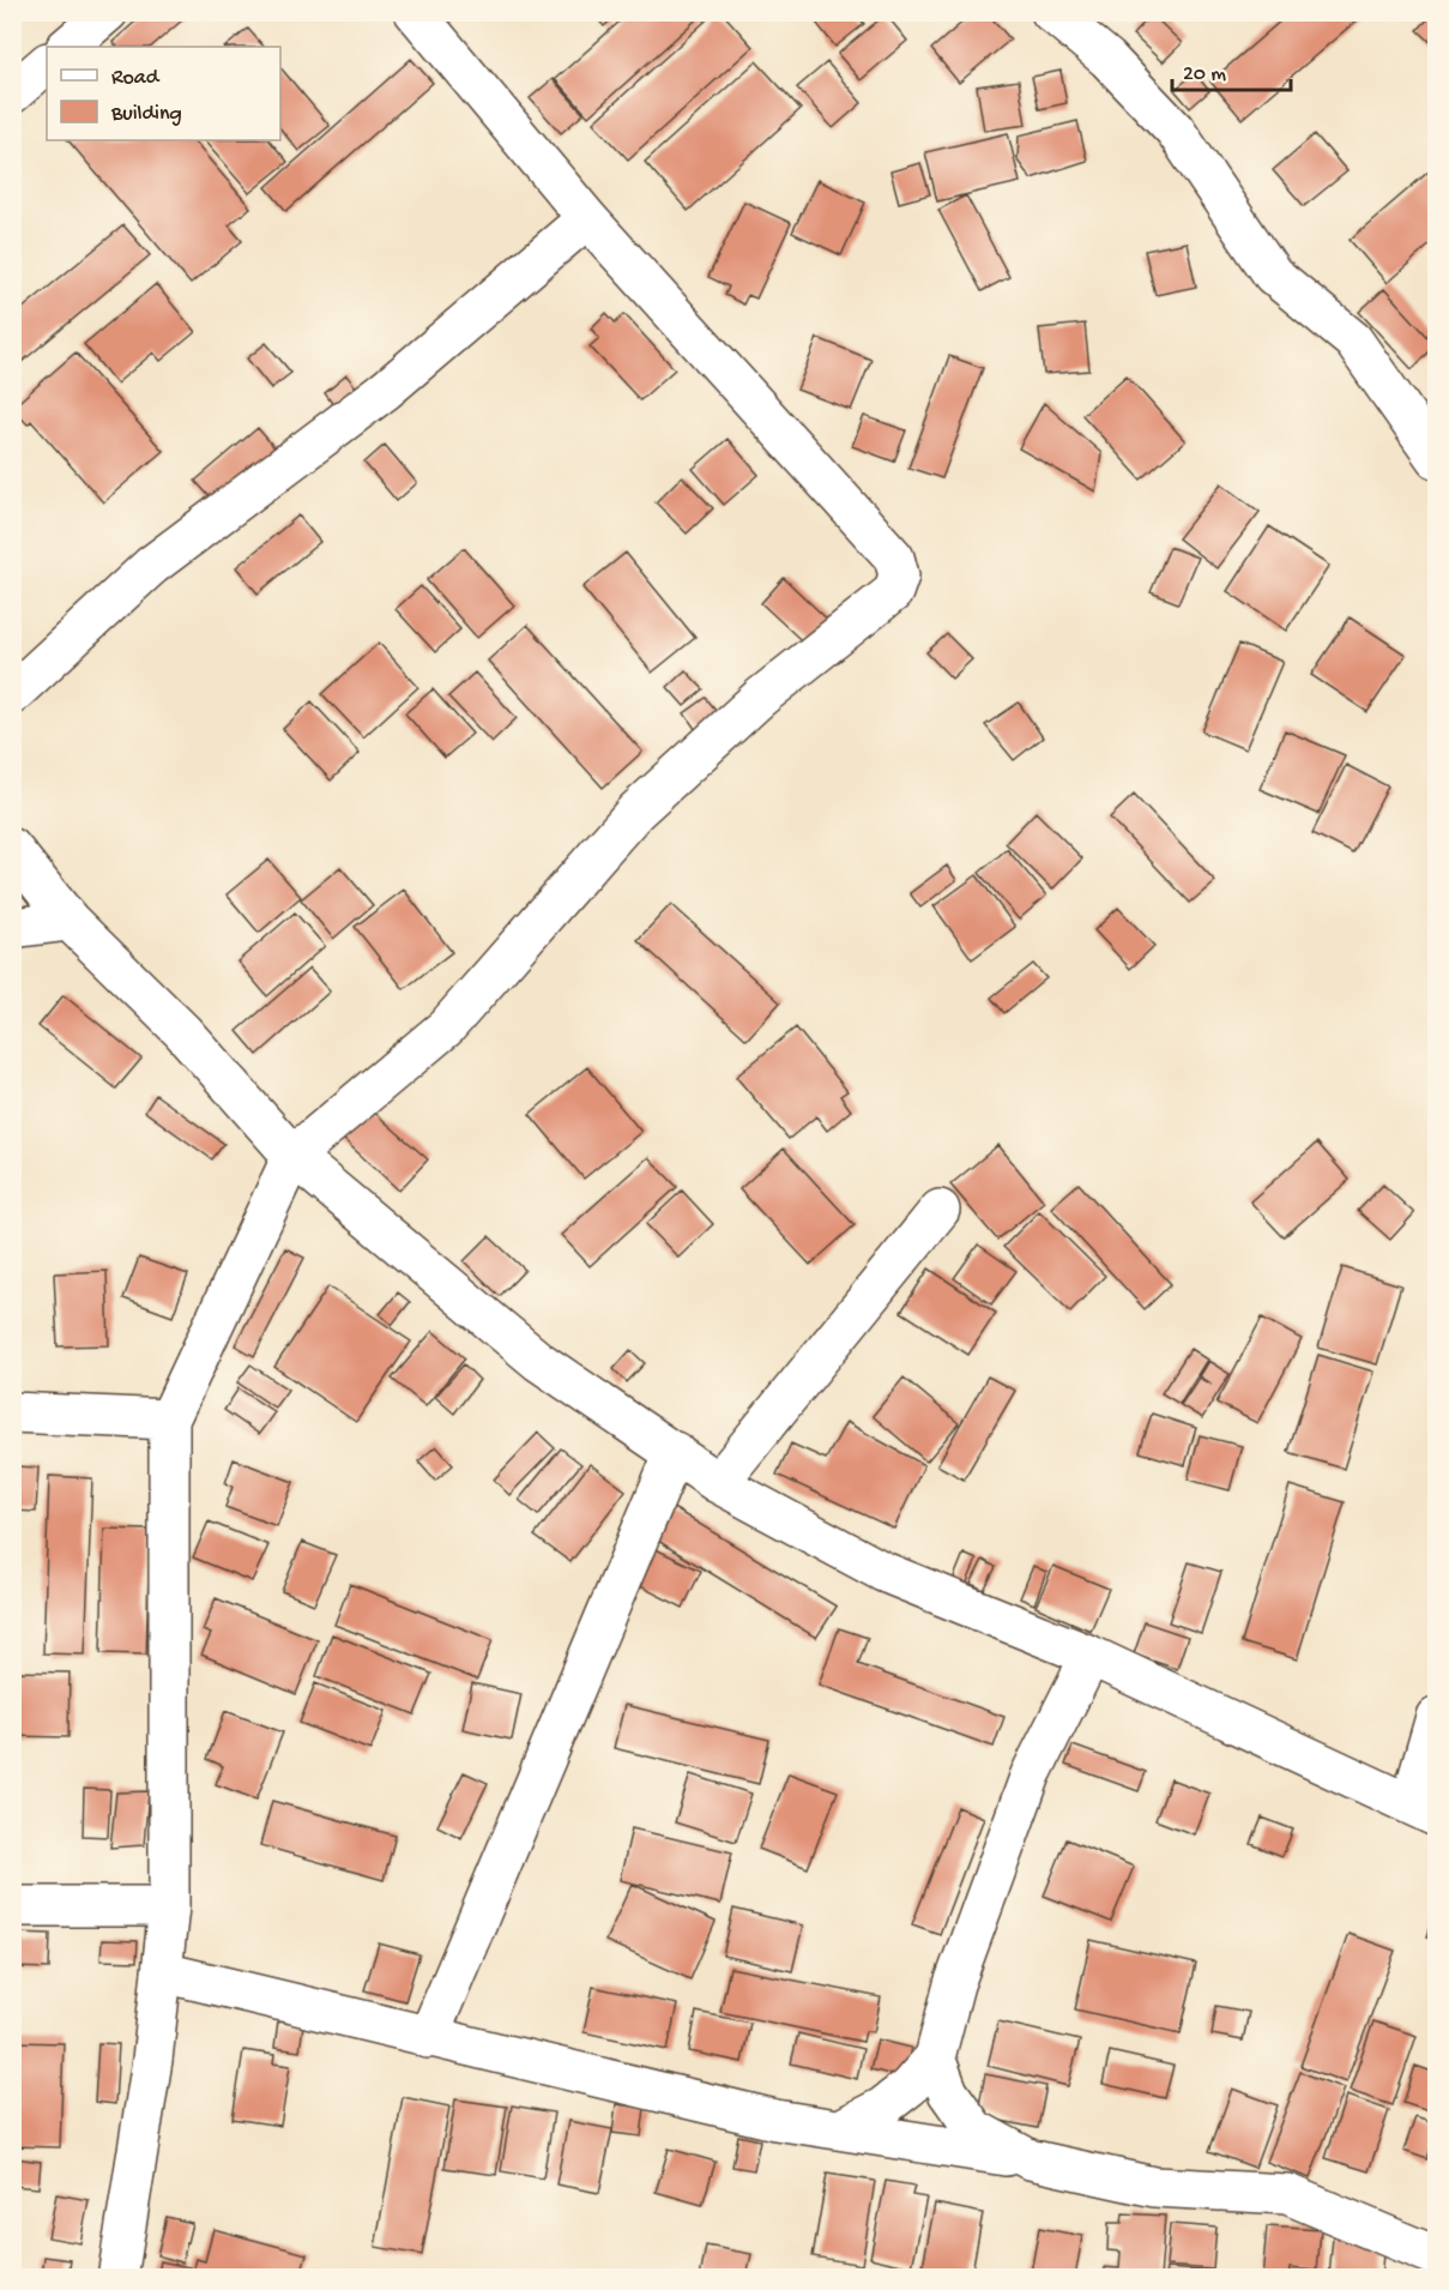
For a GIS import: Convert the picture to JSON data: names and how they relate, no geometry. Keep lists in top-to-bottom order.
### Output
{
  "legend": ["Road", "Building"],
  "scale_bar": "20 m"
}
